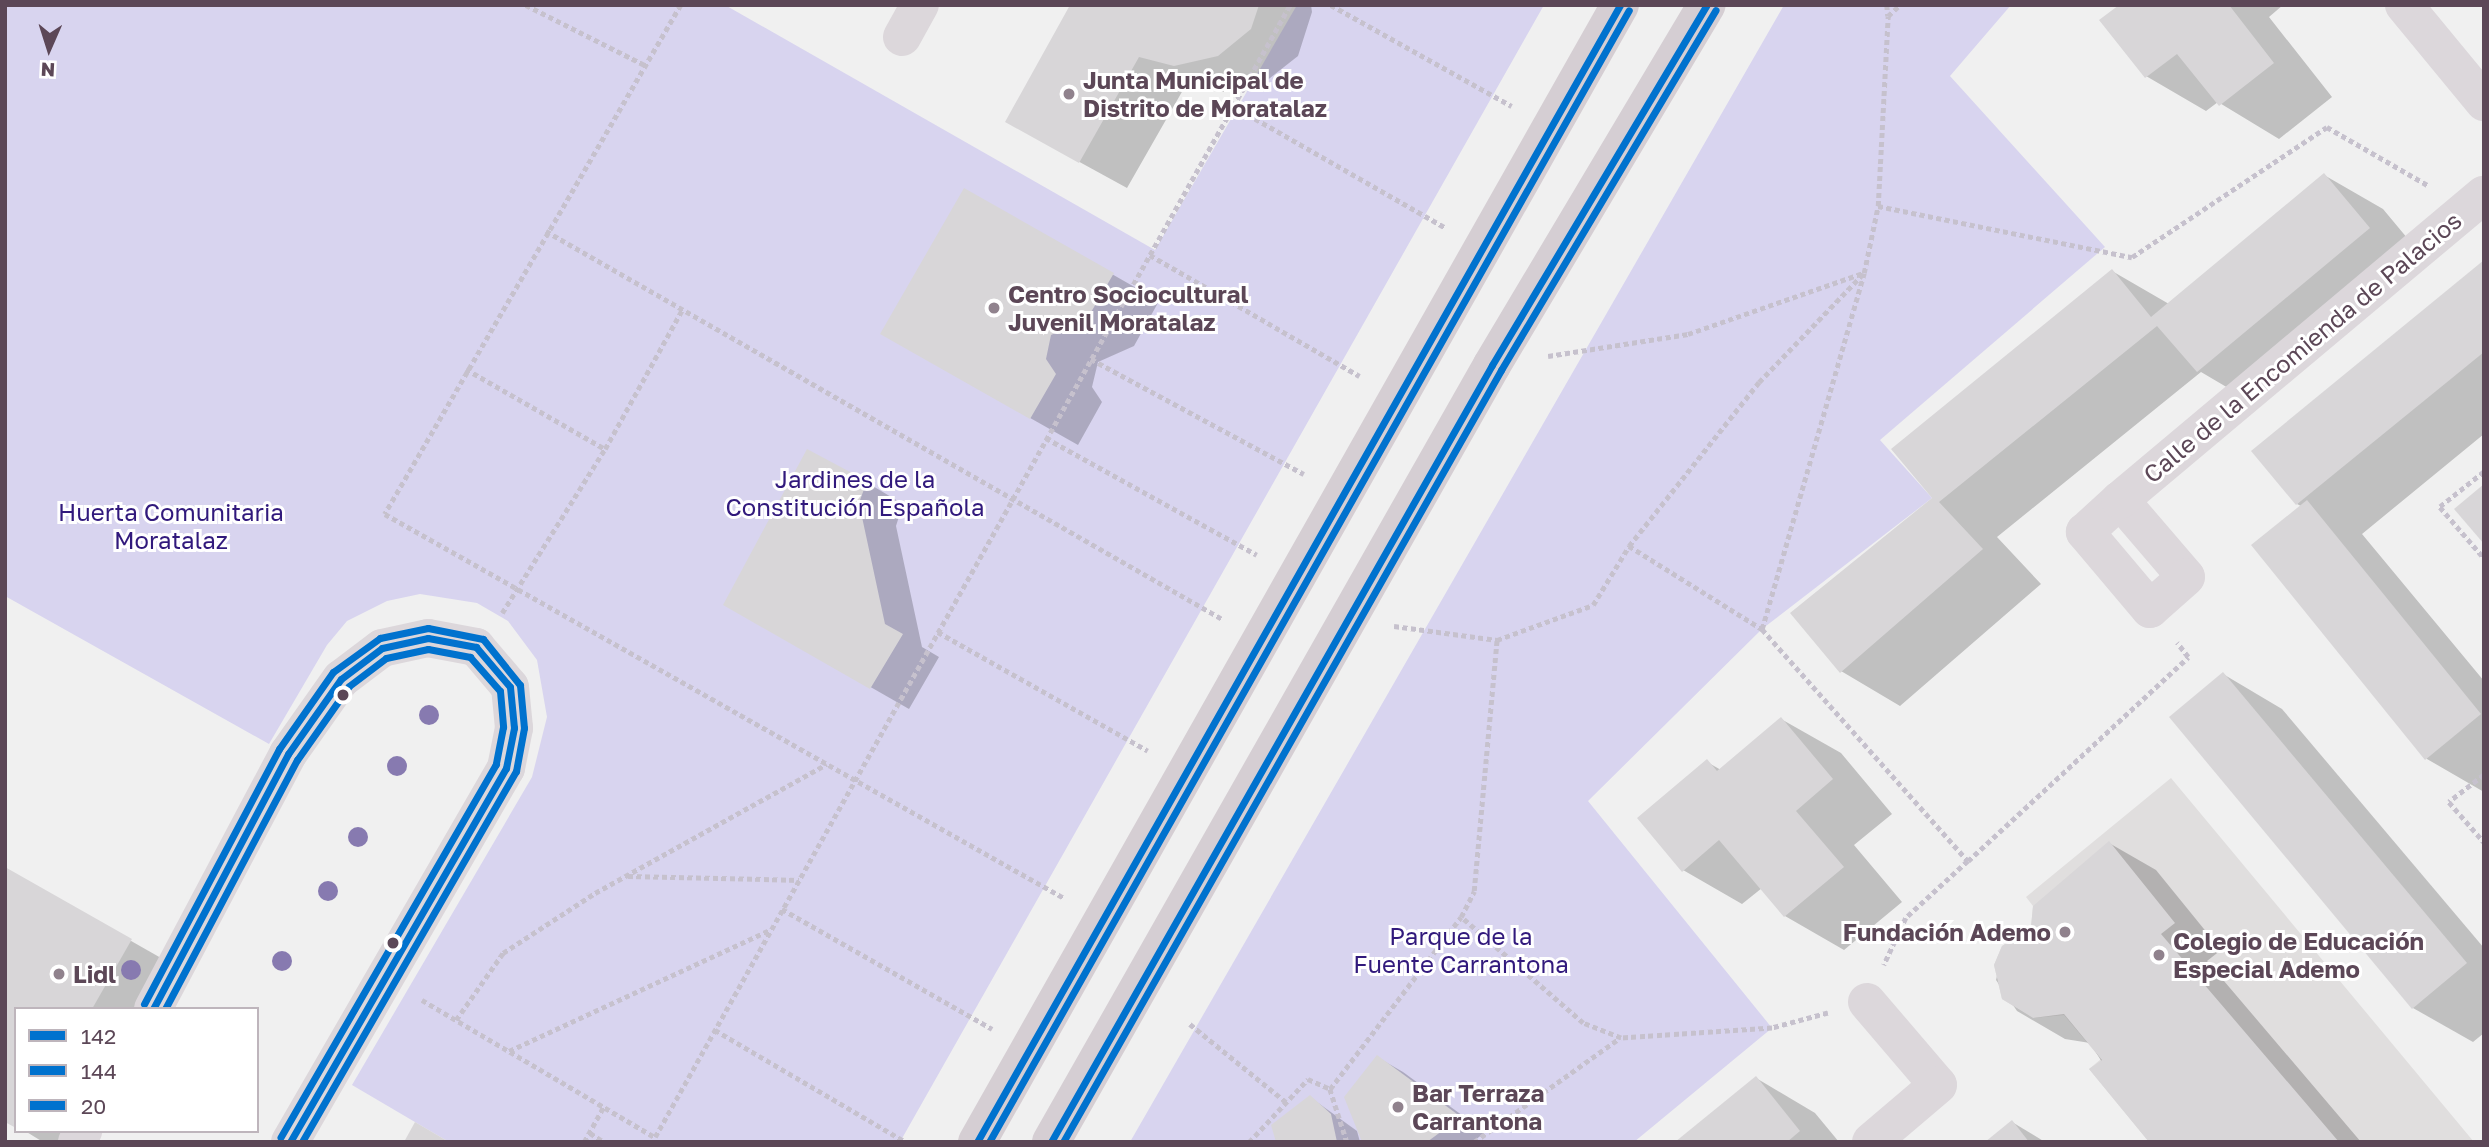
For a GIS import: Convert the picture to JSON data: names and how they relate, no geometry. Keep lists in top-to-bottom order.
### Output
{
  "streets": {
    "street": ["Calle de la Encomienda de Palacios"]
  },
  "parks": ["Jardines de la Constitución Española", "Huerta Comunitaria Moratalaz", "Parque de la Fuente Carrantona"],
  "places": [
    "Junta Municipal de Distrito de Moratalaz",
    "Centro Sociocultural Juvenil Moratalaz",
    "Fundación Ademo",
    "Colegio de Educación Especial Ademo",
    "Lidl",
    "Bar Terraza Carrantona"
  ],
  "lines": ["transit line 142", "transit line 144", "transit line 20"],
  "legend": ["142", "144", "20"],
  "north": "bottom"
}
